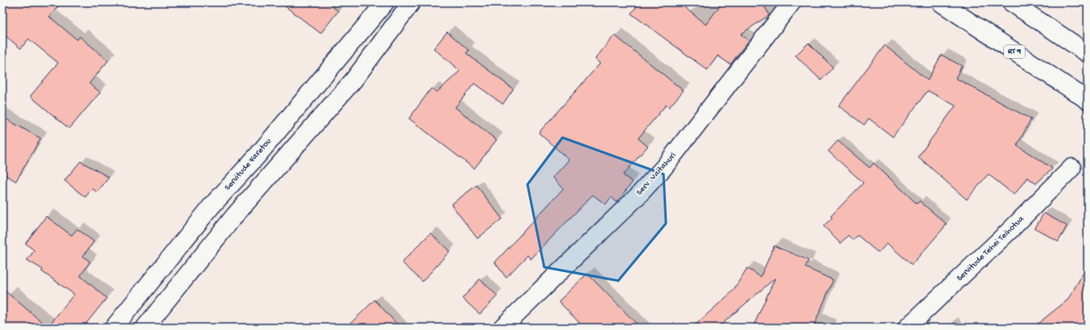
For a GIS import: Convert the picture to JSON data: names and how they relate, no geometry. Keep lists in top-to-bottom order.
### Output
{
  "streets": {
    "main road": [
      "RT 9",
      "Servitude Faretou",
      "Serv .Vaitahuri",
      "Servitude Tehei Teihotua"
    ]
  }
}
